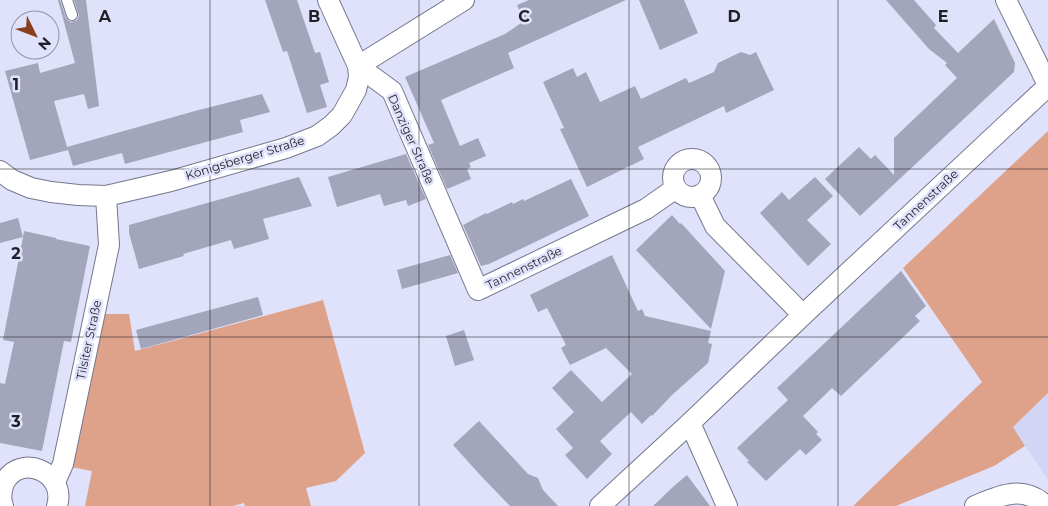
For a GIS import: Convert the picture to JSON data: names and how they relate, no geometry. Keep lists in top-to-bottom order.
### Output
{
  "streets": {
    "street": [
      "Danziger Straße",
      "Königsberger Straße",
      "Tannenstraße",
      "Tilsiter Straße"
    ]
  },
  "crossings": [
    ["Danziger Straße", "Königsberger Straße"],
    ["Danziger Straße", "Tannenstraße"],
    ["Königsberger Straße", "Tilsiter Straße"]
  ],
  "north": "bottom right",
  "grid": {
    "columns": [
      "A",
      "B",
      "C",
      "D",
      "E"
    ],
    "rows": ["1", "2", "3"]
  }
}
